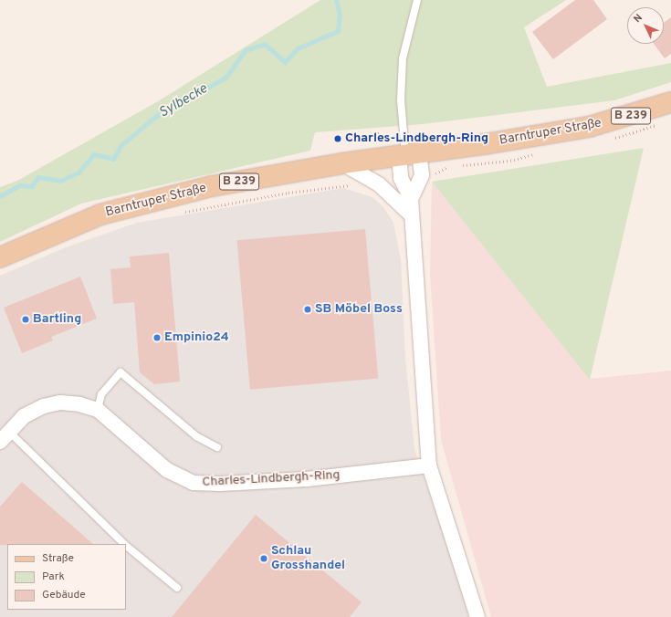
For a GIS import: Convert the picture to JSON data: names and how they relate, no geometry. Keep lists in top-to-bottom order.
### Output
{
  "streets": {
    "main road": ["B 239", "Barntruper Straße"],
    "street": ["Charles-Lindbergh-Ring"]
  },
  "water": ["Sylbecke"],
  "places": [
    "Charles-Lindbergh-Ring",
    "SB Möbel Boss",
    "Bartling",
    "Empinio24",
    "Schlau Grosshandel"
  ],
  "legend": ["Straße", "Park", "Gebäude"],
  "north": "top left"
}
